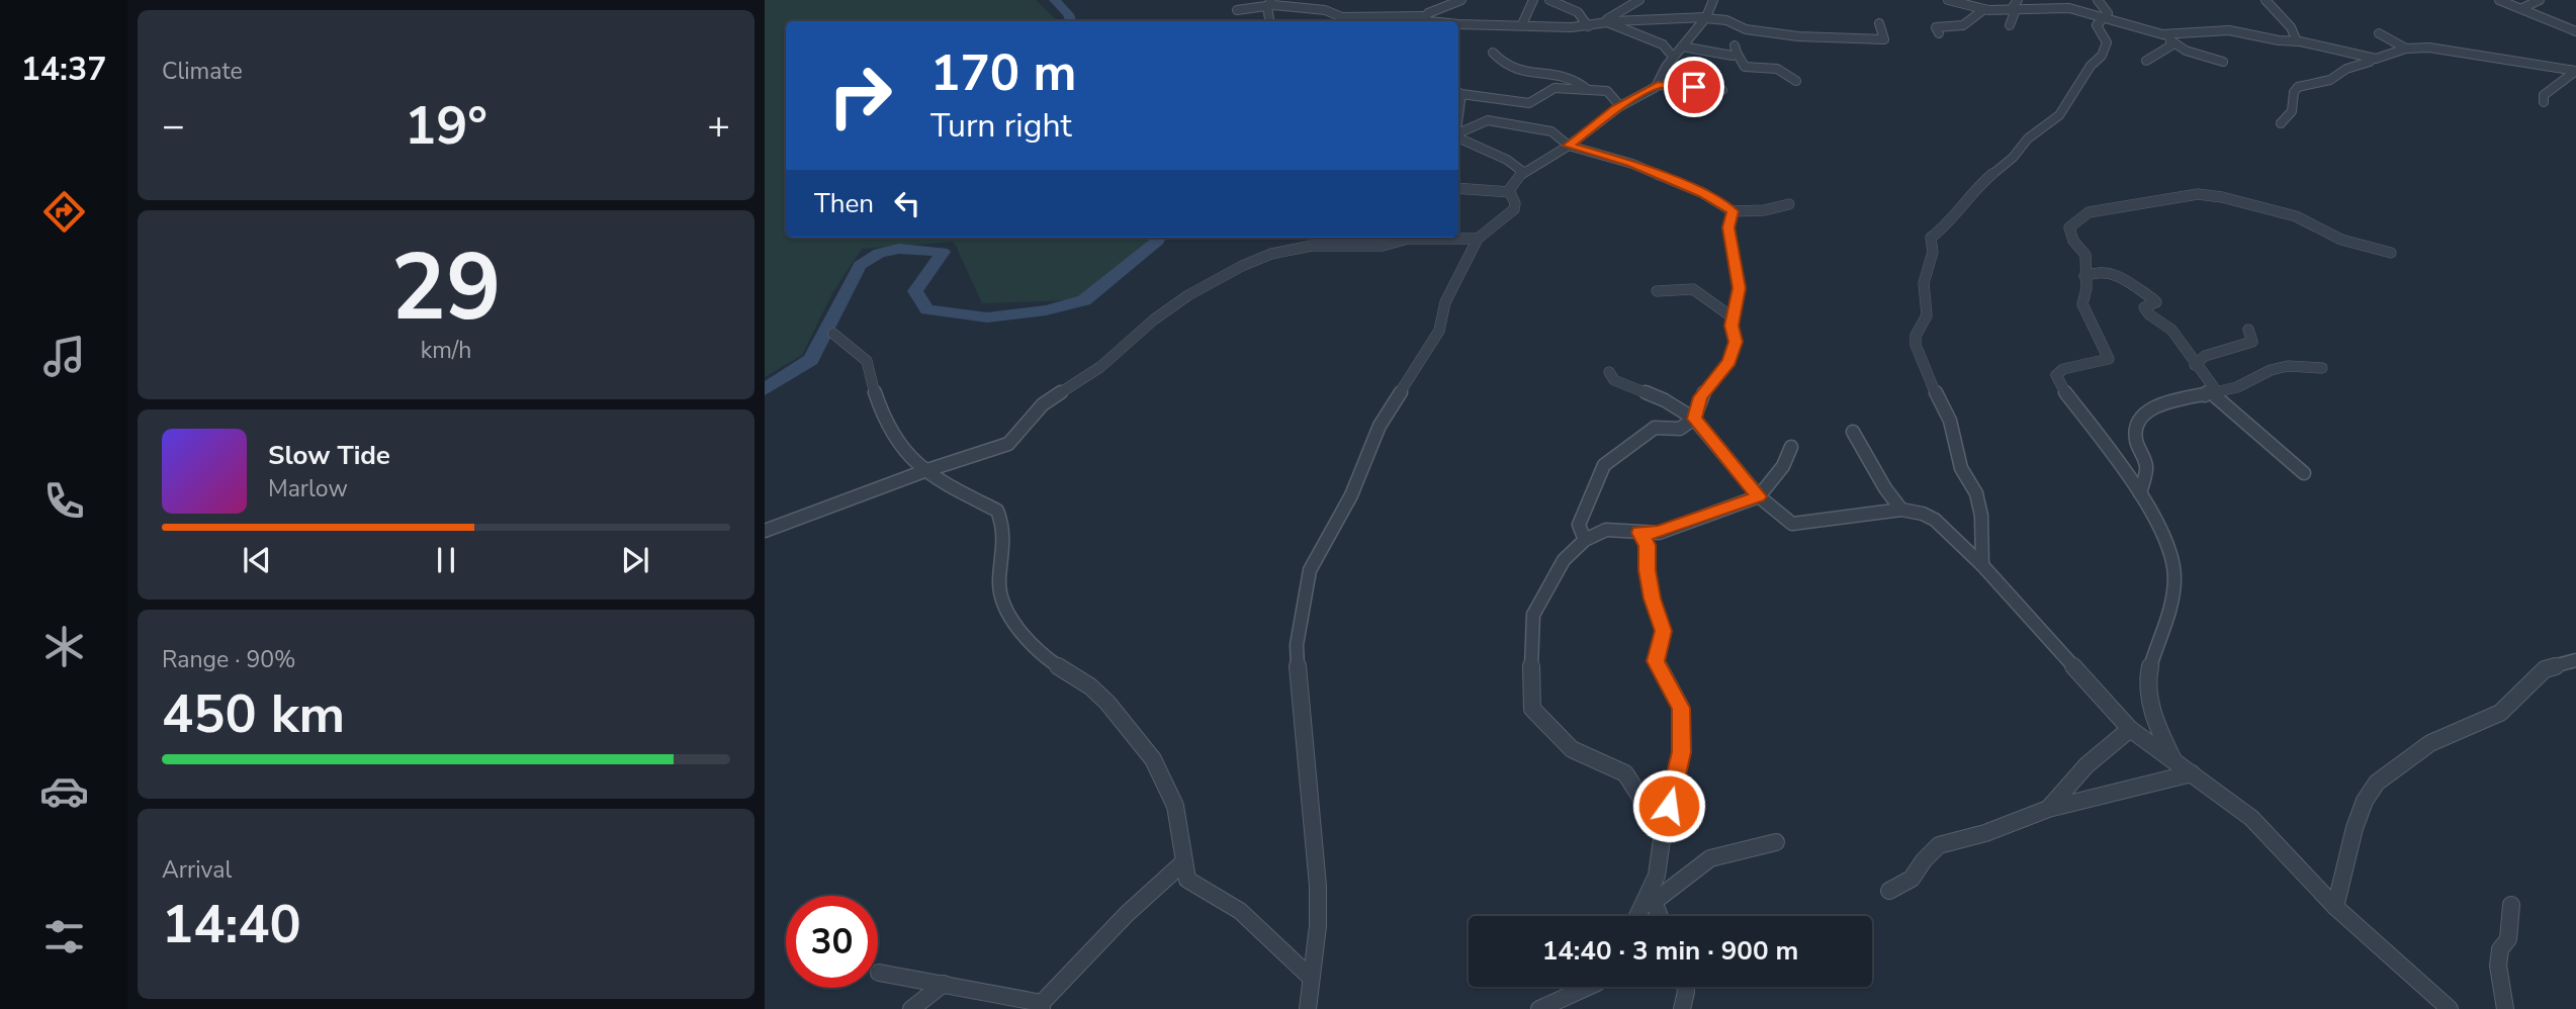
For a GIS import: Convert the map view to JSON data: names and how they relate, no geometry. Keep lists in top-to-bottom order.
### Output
{
  "page": {
    "tabs": "14:37",
    "tile": [
      "Climate",
      ["29", "km/h"],
      ["Range · 90%", "450 km"],
      ["Arrival", "14:40"]
    ],
    "turn": ["170 m", "Turn right"],
    "heat": ["−", "19°", "+"],
    "then": "Then",
    "song": ["Slow Tide", "Marlow"],
    "limit": "30",
    "trip": "14:40 · 3 min · 900 m"
  }
}
